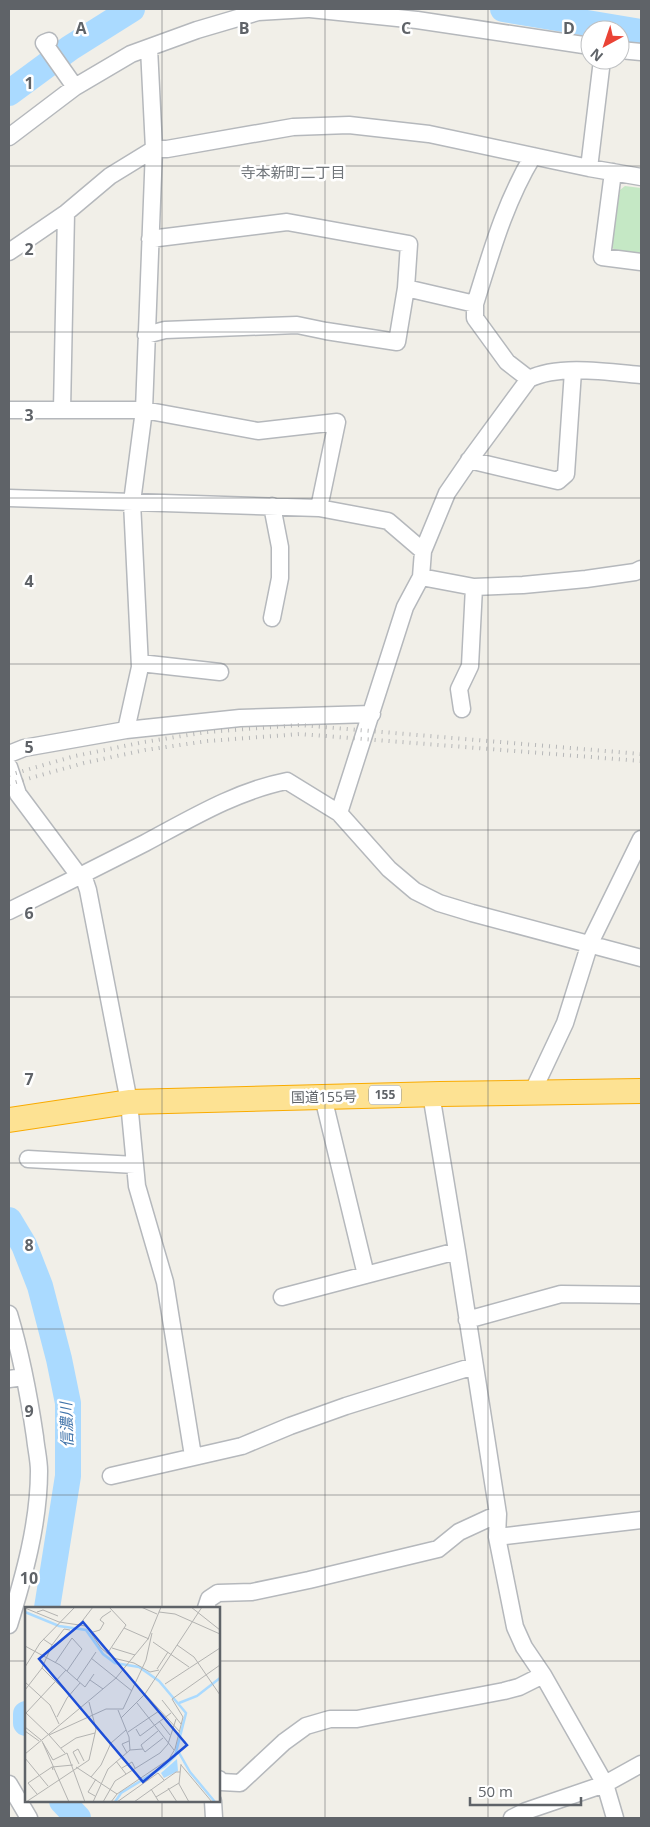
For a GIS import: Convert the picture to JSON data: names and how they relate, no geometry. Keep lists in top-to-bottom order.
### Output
{
  "streets": {
    "highway": ["155", "国道155号"]
  },
  "districts": ["寺本新町二丁目"],
  "water": ["信濃川"],
  "scale_bar": "50 m",
  "north": "bottom left",
  "grid": {
    "columns": [
      "A",
      "B",
      "C",
      "D"
    ],
    "rows": [
      "1",
      "2",
      "3",
      "4",
      "5",
      "6",
      "7",
      "8",
      "9",
      "10"
    ]
  }
}
